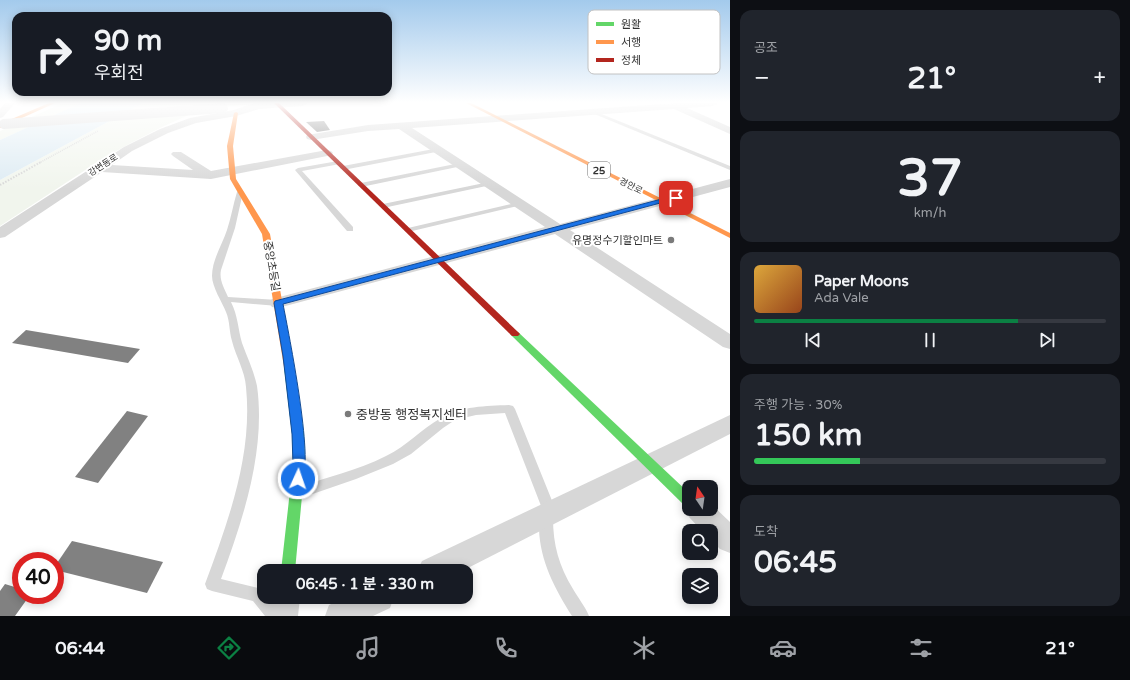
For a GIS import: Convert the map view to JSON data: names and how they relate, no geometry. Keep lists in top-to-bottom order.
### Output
{
  "streets": {
    "street": [
      "강변동로",
      "25",
      "경안로",
      "중앙초등길"
    ]
  },
  "places": ["유명정수기할인마트", "중방동 행정복지센터"],
  "legend": ["원활", "서행", "정체"],
  "north": "top",
  "page": {
    "tile": [
      "공조",
      ["37", "km/h"],
      ["주행 가능 · 30%", "150 km"],
      ["도착", "06:45"]
    ],
    "turn": ["90 m", "우회전"],
    "heat": ["−", "21°", "+"],
    "song": ["Paper Moons", "Ada Vale"],
    "limit": "40",
    "trip": "06:45 · 1 분 · 330 m",
    "tabs": ["06:44", "21°"]
  }
}
